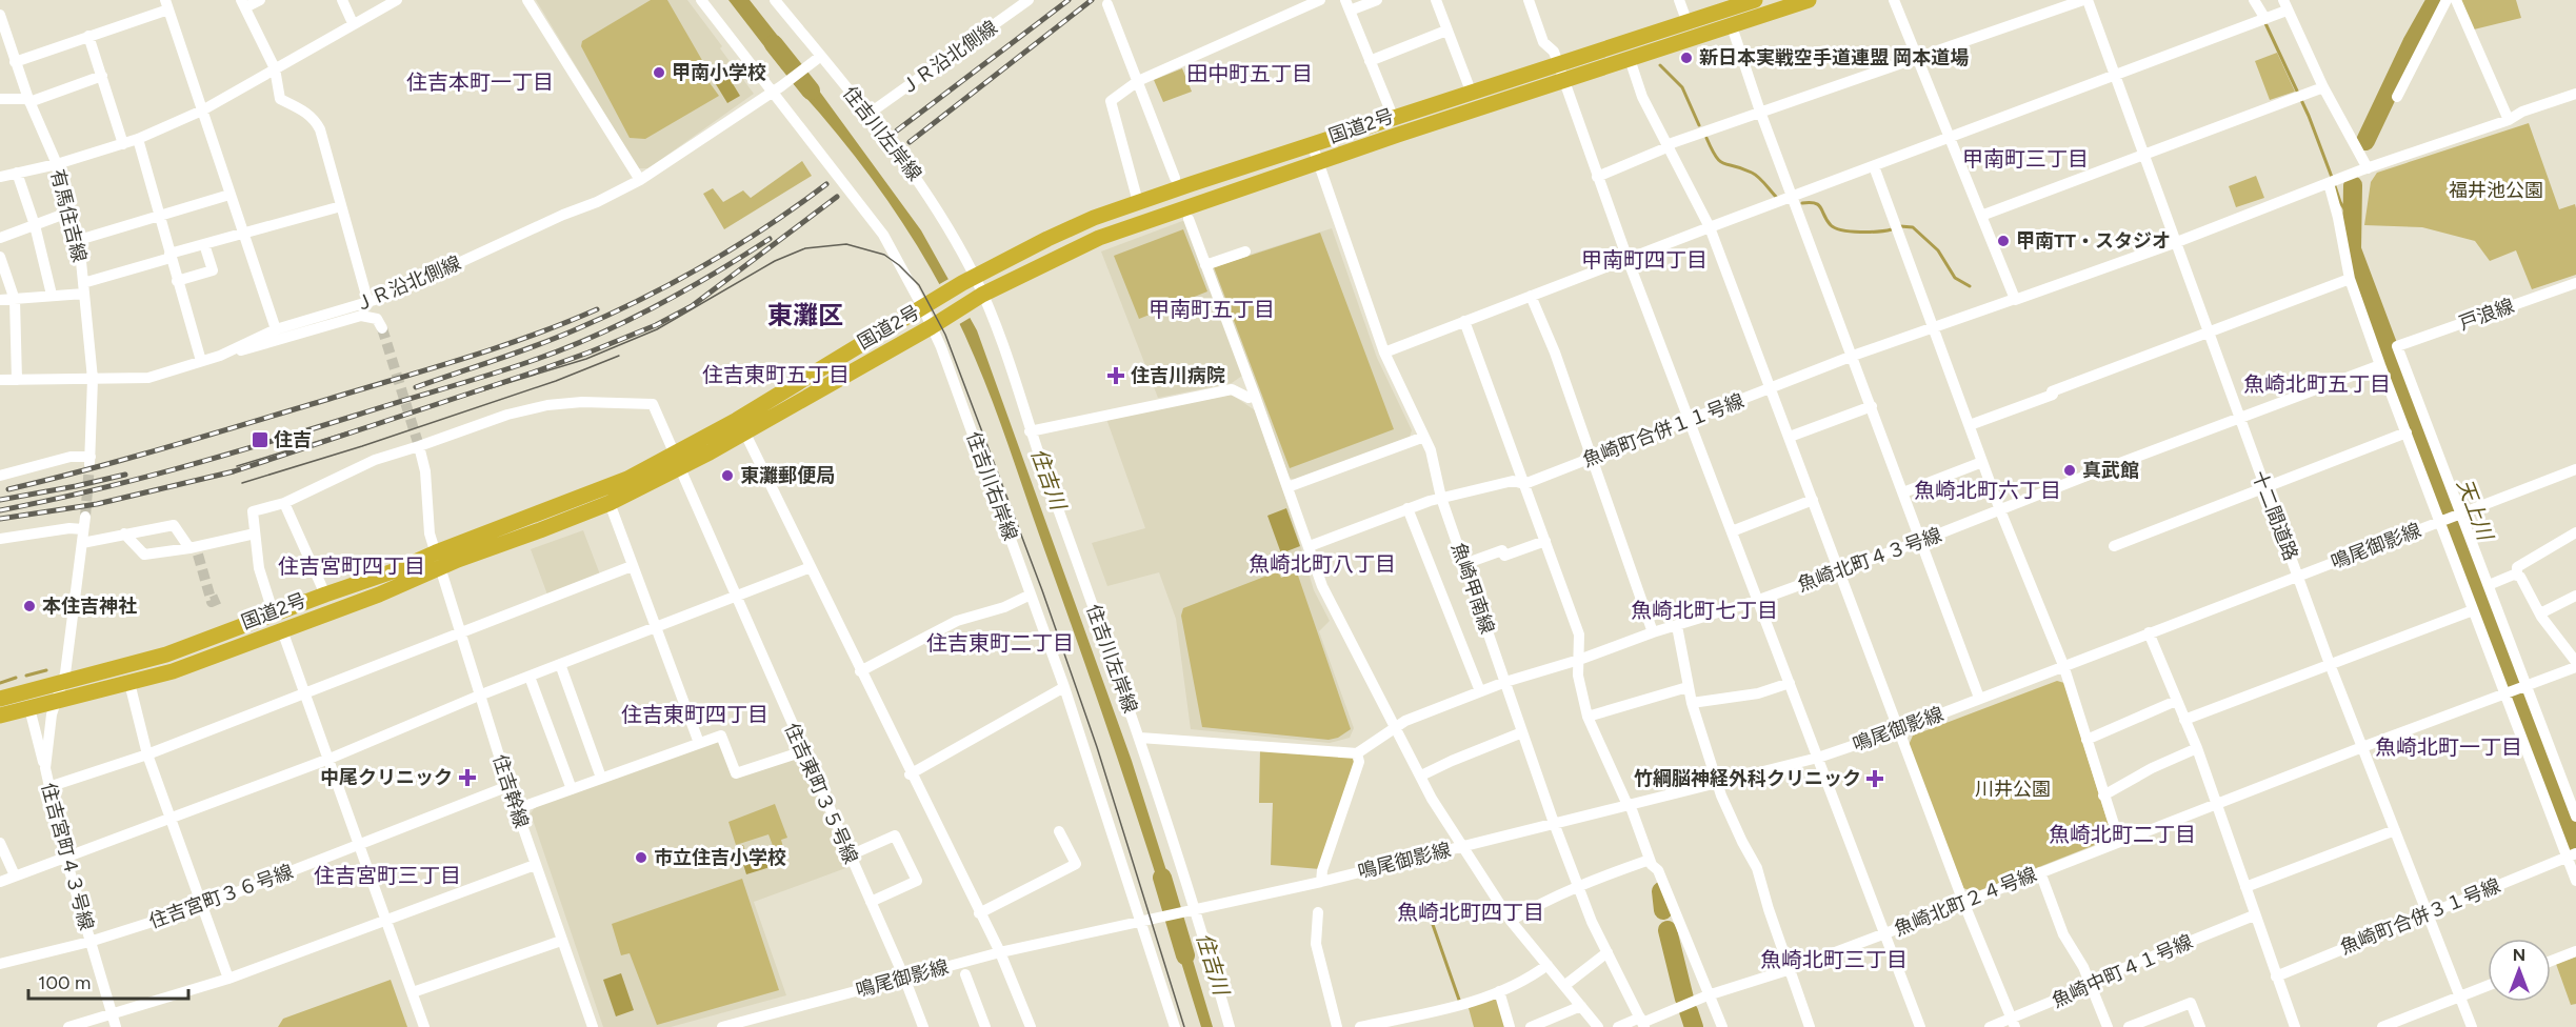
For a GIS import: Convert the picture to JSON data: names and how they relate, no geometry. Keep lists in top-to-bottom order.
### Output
{
  "streets": {
    "highway": ["国道2号"],
    "street": [
      "ＪＲ沿北側線",
      "住吉川左岸線",
      "有馬住吉線",
      "戸浪線",
      "魚崎町合併１１号線",
      "住吉川右岸線",
      "十二間道路",
      "鳴尾御影線",
      "魚崎北町４３号線",
      "魚崎甲南線",
      "住吉幹線",
      "住吉東町３５号線",
      "住吉宮町４３号線",
      "住吉宮町３６号線",
      "魚崎北町２４号線",
      "魚崎町合併３１号線",
      "魚崎中町４１号線"
    ]
  },
  "crossings": [
    ["ＪＲ沿北側線", "住吉川左岸線"],
    ["ＪＲ沿北側線", "有馬住吉線"],
    ["ＪＲ沿北側線", "住吉川右岸線"],
    ["国道2号", "住吉川左岸線"],
    ["国道2号", "住吉川右岸線"],
    ["国道2号", "魚崎甲南線"],
    ["国道2号", "住吉幹線"],
    ["国道2号", "住吉東町３５号線"],
    ["国道2号", "住吉宮町４３号線"],
    ["住吉川左岸線", "鳴尾御影線"],
    ["戸浪線", "鳴尾御影線"],
    ["魚崎町合併１１号線", "十二間道路"],
    ["魚崎町合併１１号線", "魚崎甲南線"],
    ["住吉川右岸線", "鳴尾御影線"],
    ["十二間道路", "鳴尾御影線"],
    ["十二間道路", "魚崎北町４３号線"],
    ["十二間道路", "魚崎北町２４号線"],
    ["十二間道路", "魚崎町合併３１号線"],
    ["鳴尾御影線", "魚崎甲南線"],
    ["鳴尾御影線", "住吉東町３５号線"],
    ["魚崎北町４３号線", "魚崎甲南線"],
    ["魚崎甲南線", "魚崎北町２４号線"],
    ["住吉幹線", "住吉東町３５号線"],
    ["住吉幹線", "住吉宮町３６号線"],
    ["住吉宮町４３号線", "住吉宮町３６号線"]
  ],
  "districts": [
    "田中町五丁目",
    "住吉本町一丁目",
    "甲南町三丁目",
    "甲南町四丁目",
    "甲南町五丁目",
    "東灘区",
    "住吉東町五丁目",
    "魚崎北町五丁目",
    "魚崎北町六丁目",
    "魚崎北町八丁目",
    "住吉宮町四丁目",
    "魚崎北町七丁目",
    "住吉東町二丁目",
    "住吉東町四丁目",
    "魚崎北町一丁目",
    "魚崎北町二丁目",
    "住吉宮町三丁目",
    "魚崎北町四丁目",
    "魚崎北町三丁目"
  ],
  "water": ["住吉川", "天上川"],
  "parks": ["福井池公園", "川井公園"],
  "places": {
    "other": [
      "新日本実戦空手道連盟 岡本道場",
      "甲南小学校",
      "甲南TT・スタジオ",
      "真武館",
      "東灘郵便局",
      "本住吉神社",
      "市立住吉小学校"
    ],
    "health": ["住吉川病院", "中尾クリニック", "竹綱脳神経外科クリニック"],
    "transit": ["住吉"]
  },
  "scale_bar": "100 m",
  "north": "top"
}
